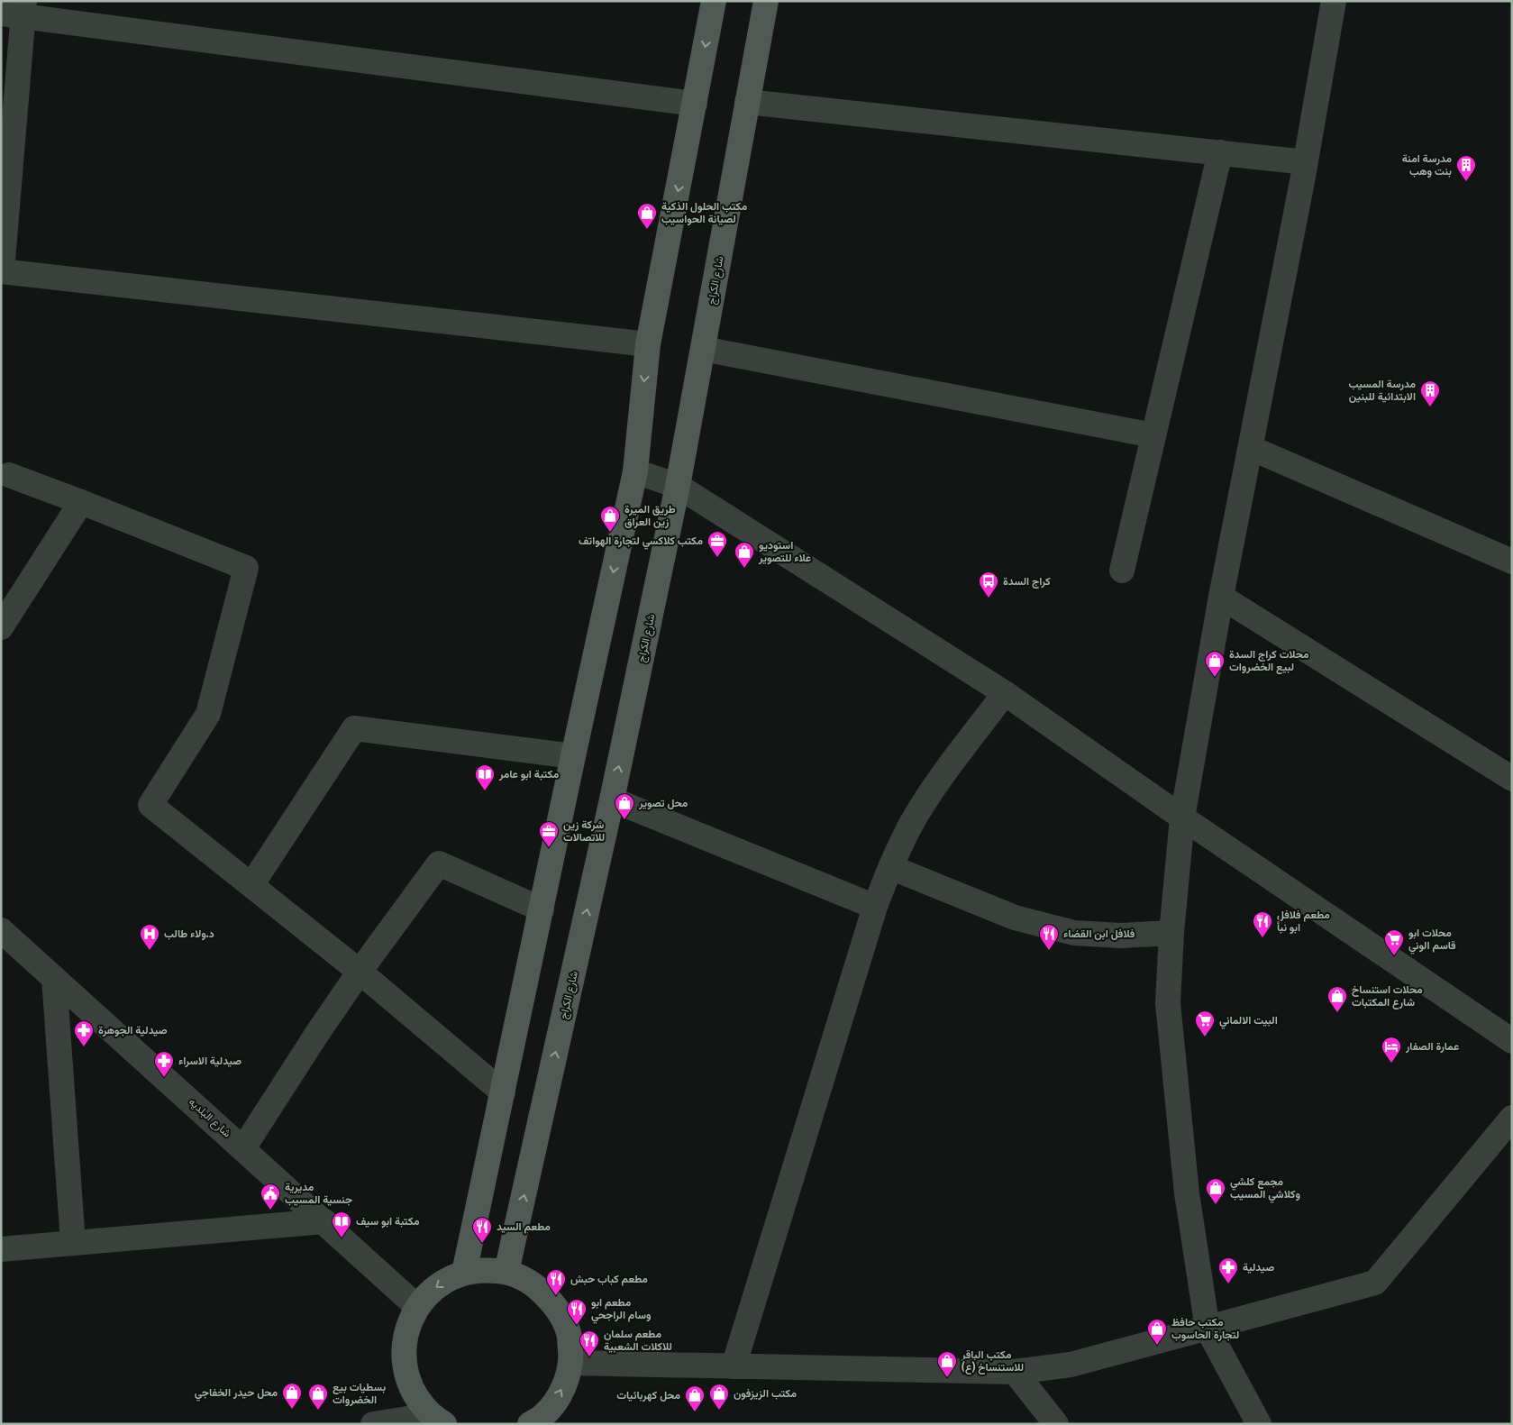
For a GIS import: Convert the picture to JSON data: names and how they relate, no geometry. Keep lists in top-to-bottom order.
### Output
{
  "streets": {
    "main road": ["شارع الكراج"],
    "street": ["شارع البلديه"]
  },
  "places": {
    "building": ["مدرسة امنة بنت وهب", "مدرسة المسيب الابتدائية للبنين"],
    "shop": [
      "مكتب الحلول الذكية لصيانة الحواسيب",
      "طريق الميرة زين العراق",
      "استوديو علاء للتصوير",
      "محلات كراج السدة لبيع الخضروات",
      "محل تصوير",
      "محلات استنساخ شارع المكتبات",
      "مجمع كلشي وكلاشي المسيب",
      "مكتب حافظ لتجارة الحاسوب",
      "مكتب الباقر (ع) للاستنساخ",
      "محل حيدر الخفاجي",
      "بسطيات بيع الخضروات",
      "مكتب الزيزفون",
      "محل كهربائيات"
    ],
    "office": ["مكتب كلاكسي لتجارة الهواتف", "شركة زين للاتصالات"],
    "bus stop": ["كراج السدة"],
    "library": ["مكتبة ابو عامر", "مكتبة ابو سيف"],
    "restaurant": [
      "مطعم فلافل ابو نبأ",
      "فلافل ابن القضاء",
      "مطعم السيد",
      "مطعم كباب حبش",
      "مطعم ابو وسام الراجحي",
      "مطعم سلمان للاكلات الشعبية"
    ],
    "hospital": ["د.ولاء طالب"],
    "supermarket": ["محلات ابو قاسم الوني", "البيت الالماني"],
    "pharmacy": ["صيدلية الجوهرة", "صيدلية الاسراء", "صيدلية"],
    "hotel": ["عمارة الصفار"],
    "public building": ["مديرية جنسية المسيب"]
  }
}
